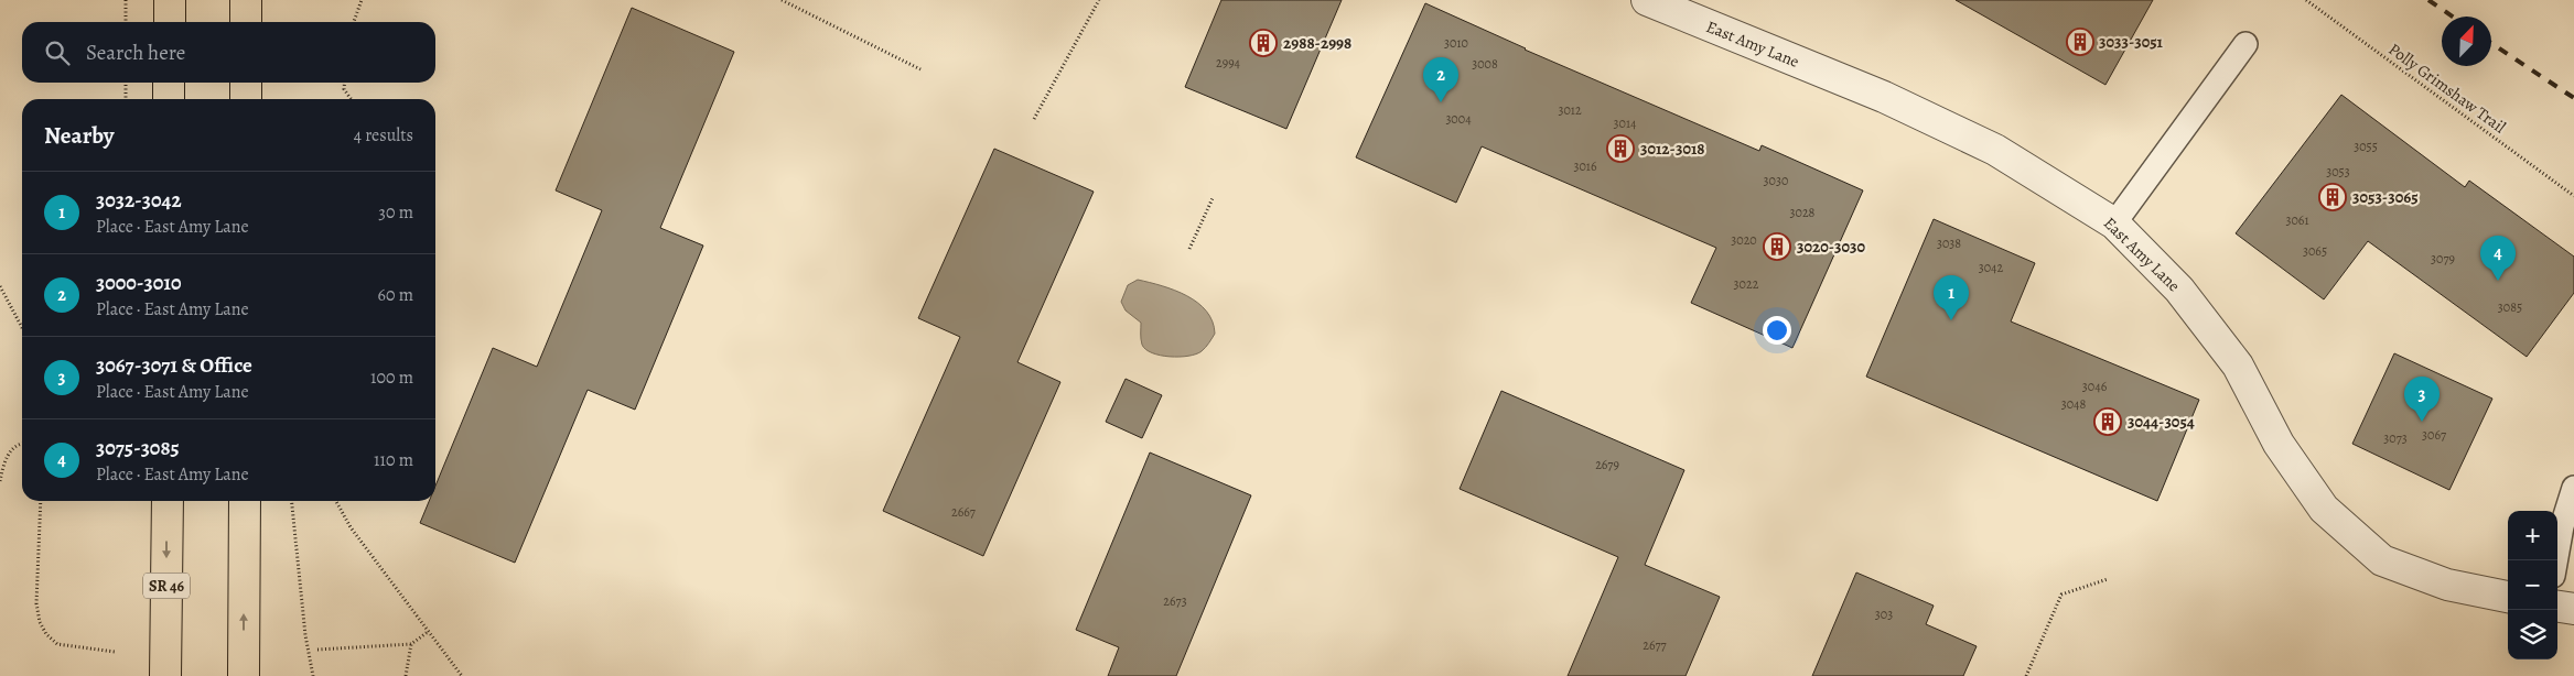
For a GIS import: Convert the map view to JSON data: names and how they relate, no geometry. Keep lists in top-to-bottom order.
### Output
{
  "streets": {
    "highway": ["SR 46"],
    "street": ["East Amy Lane"],
    "path": ["Polly Grimshaw Trail"]
  },
  "places": {
    "building": [
      "3033-3051",
      "2988-2998",
      "3012-3018",
      "3053-3065",
      "3020-3030",
      "3044-3054"
    ]
  },
  "house_numbers": [
    "3010",
    "2994",
    "3008",
    "3012",
    "3004",
    "3014",
    "3055",
    "3016",
    "3053",
    "3030",
    "3028",
    "3061",
    "3020",
    "3038",
    "3065",
    "3079",
    "3042",
    "3022",
    "3085",
    "3046",
    "3048",
    "3067",
    "3073",
    "2679",
    "2667",
    "2673",
    "303",
    "2677"
  ],
  "north": "top right",
  "page": {
    "search": "Search here",
    "pins": [
      "2",
      "4",
      "1",
      "3"
    ],
    "heading": ["Nearby", "4 results"],
    "list": [
      {
        "mark": "1",
        "name": "3032-3042",
        "note": "Place · East Amy Lane",
        "value": "30 m"
      },
      {
        "mark": "2",
        "name": "3000-3010",
        "note": "Place · East Amy Lane",
        "value": "60 m"
      },
      {
        "mark": "3",
        "name": "3067-3071 & Office",
        "note": "Place · East Amy Lane",
        "value": "100 m"
      },
      {
        "mark": "4",
        "name": "3075-3085",
        "note": "Place · East Amy Lane",
        "value": "110 m"
      }
    ],
    "map_buttons": ["+", "−"]
  }
}
